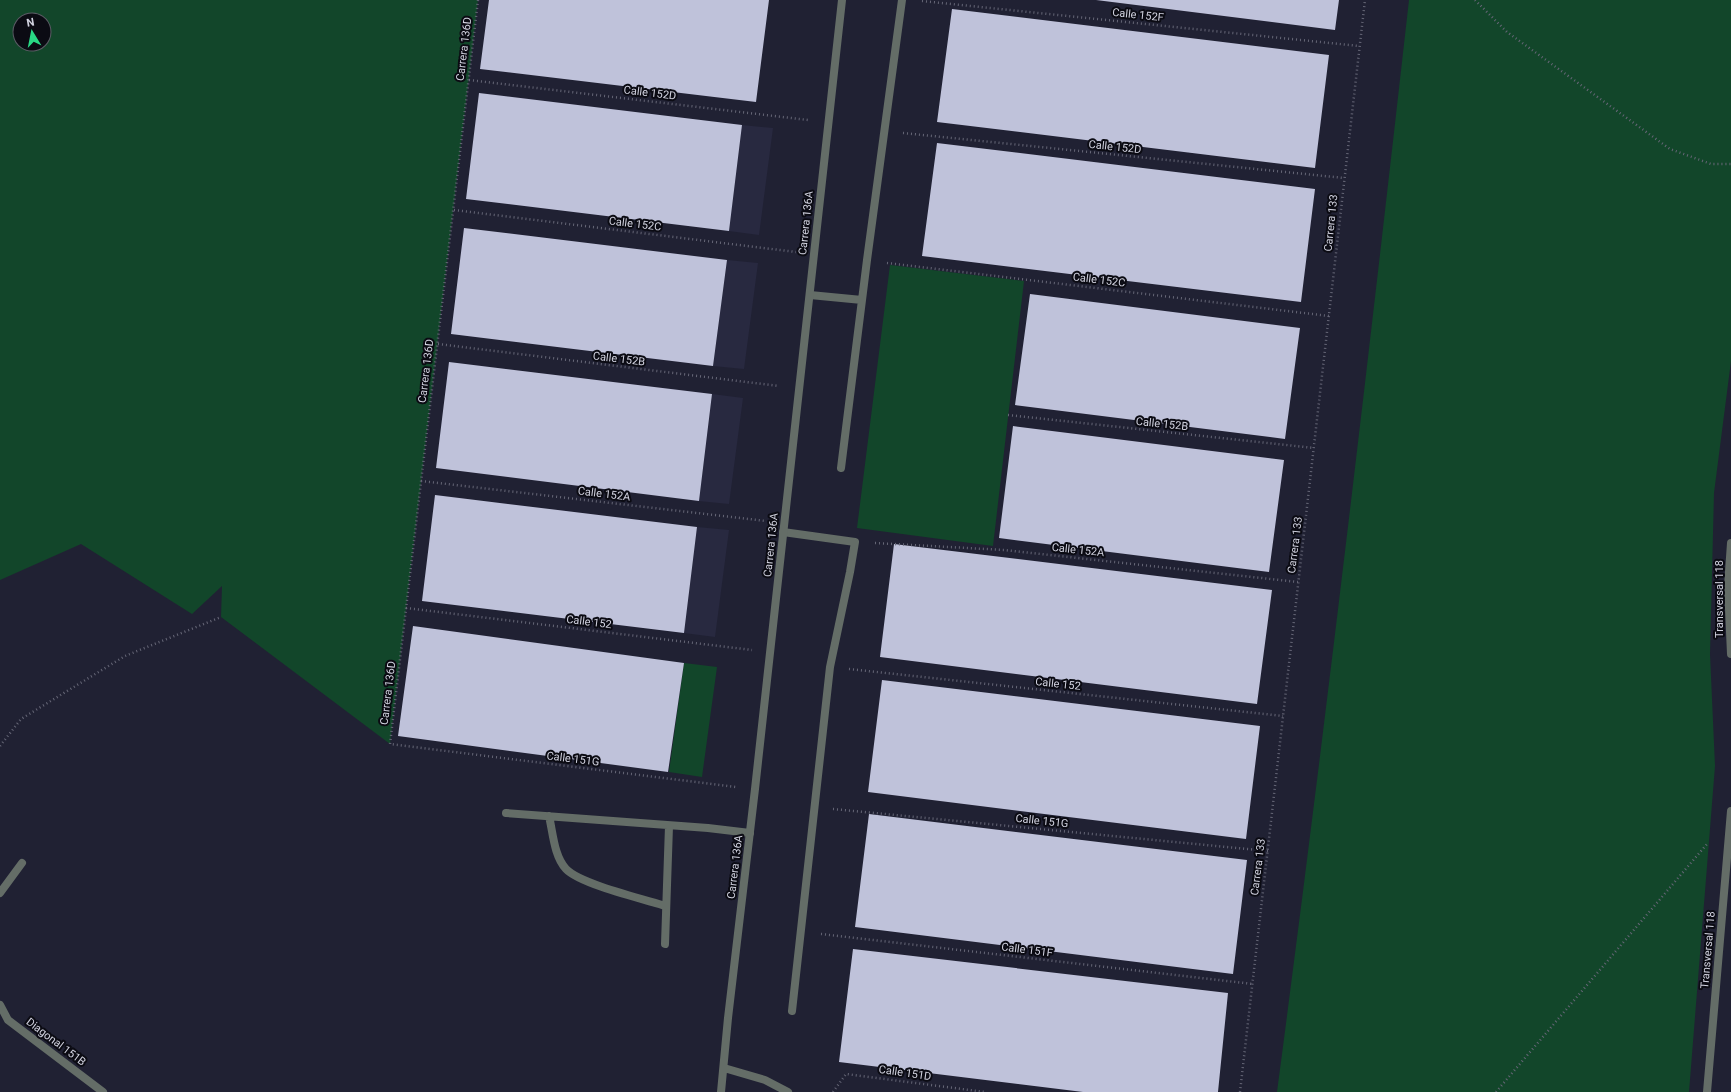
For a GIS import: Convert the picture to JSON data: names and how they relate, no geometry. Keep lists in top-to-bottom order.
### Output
{
  "streets": {
    "street": ["Carrera 136A", "Transversal 118", "Diagonal 151B"],
    "path": [
      "Calle 152F",
      "Carrera 136D",
      "Calle 152D",
      "Carrera 133",
      "Calle 152C",
      "Calle 152B",
      "Calle 152A",
      "Calle 152",
      "Calle 151G",
      "Calle 151F",
      "Calle 151D"
    ]
  },
  "crossings": [
    ["Calle 152F", "Carrera 133"],
    ["Carrera 136D", "Calle 152D"],
    ["Carrera 136D", "Calle 152C"],
    ["Carrera 136D", "Calle 152B"],
    ["Carrera 136D", "Calle 152A"],
    ["Carrera 136D", "Calle 152"],
    ["Carrera 136D", "Calle 151G"],
    ["Calle 152D", "Carrera 136A"],
    ["Calle 152D", "Carrera 133"],
    ["Carrera 136A", "Calle 152C"],
    ["Carrera 136A", "Calle 152B"],
    ["Carrera 136A", "Calle 152A"],
    ["Carrera 136A", "Calle 152"],
    ["Carrera 136A", "Calle 151G"],
    ["Carrera 133", "Calle 152C"],
    ["Carrera 133", "Calle 152B"],
    ["Carrera 133", "Calle 152A"],
    ["Carrera 133", "Calle 152"],
    ["Carrera 133", "Calle 151G"],
    ["Carrera 133", "Calle 151F"]
  ],
  "north": "top"
}
